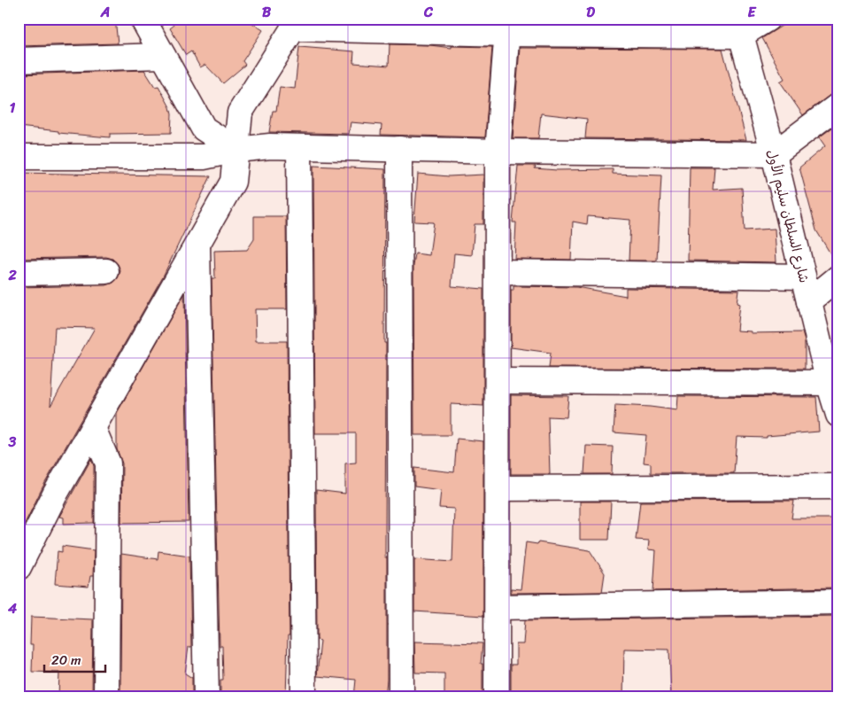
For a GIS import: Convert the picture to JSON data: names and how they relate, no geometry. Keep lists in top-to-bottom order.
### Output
{
  "streets": {
    "street": ["شارع السلطان سليم الأول"]
  },
  "scale_bar": "20 m",
  "grid": {
    "columns": [
      "A",
      "B",
      "C",
      "D",
      "E"
    ],
    "rows": [
      "1",
      "2",
      "3",
      "4"
    ]
  }
}
